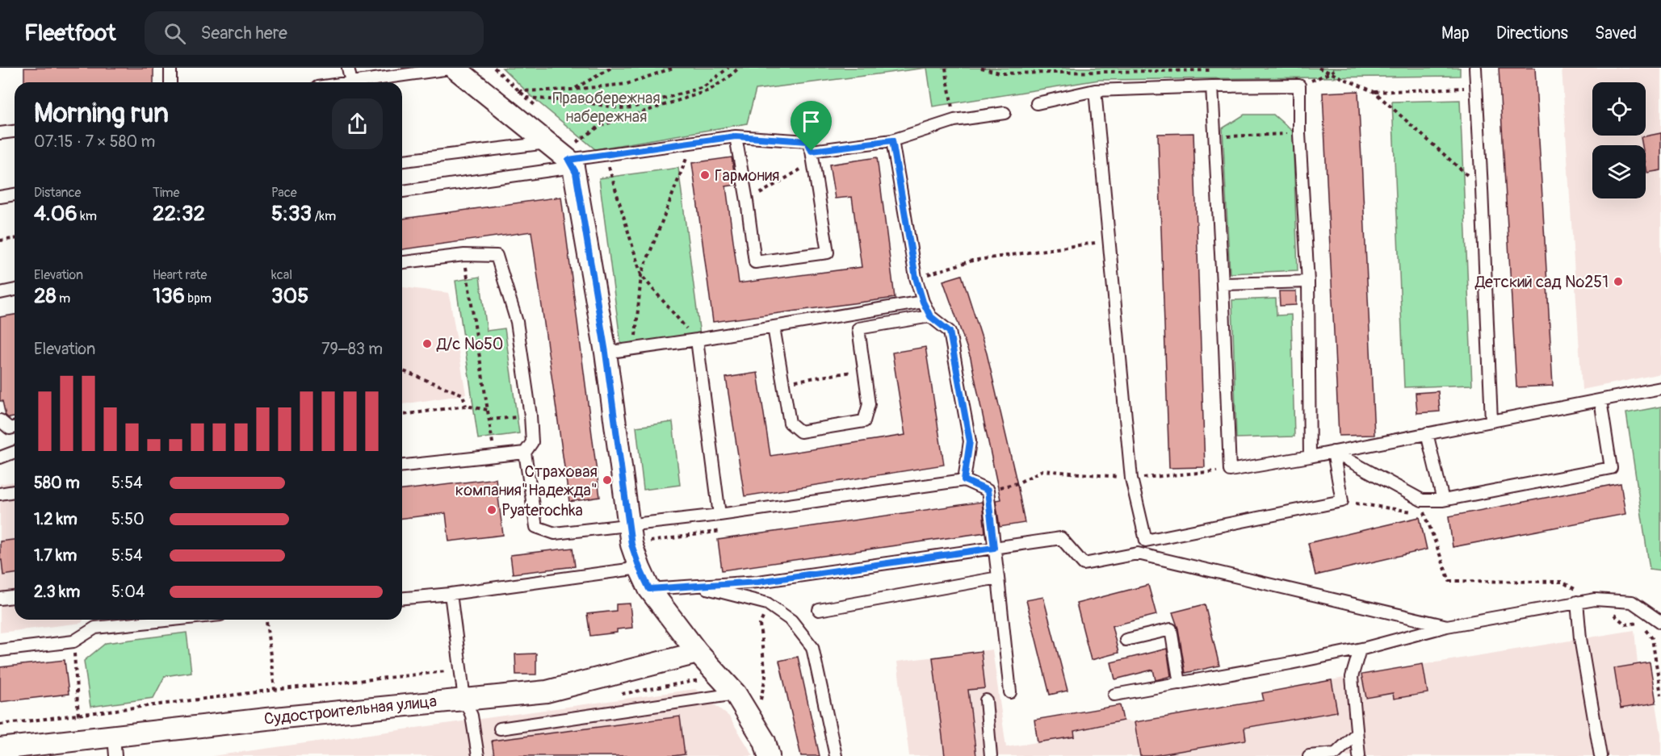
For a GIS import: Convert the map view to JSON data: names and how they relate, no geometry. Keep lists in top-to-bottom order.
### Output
{
  "streets": {
    "street": ["Судостроительная улица"]
  },
  "parks": ["Правобережная набережная"],
  "places": [
    "Гармония",
    "Детский сад №251",
    "Д/с №50",
    "Страховая компания\"Надежда\"",
    "Pyaterochka"
  ],
  "page": {
    "header": "Fleetfoot",
    "search": "Search here",
    "nav": ["Map", "Directions", "Saved"],
    "heading": ["Morning run", "07:15 · 7 × 580 m"],
    "stats": [
      ["Distance", "4.06 km"],
      ["Time", "22:32"],
      ["Pace", "5:33 /km"],
      ["Elevation", "28 m"],
      ["Heart rate", "136 bpm"],
      ["kcal", "305"]
    ],
    "chart": ["Elevation", "79–83 m"],
    "list": [
      {
        "name": "580 m",
        "note": "5:54"
      },
      {
        "name": "1.2 km",
        "note": "5:50"
      },
      {
        "name": "1.7 km",
        "note": "5:54"
      },
      {
        "name": "2.3 km",
        "note": "5:04"
      }
    ]
  }
}
